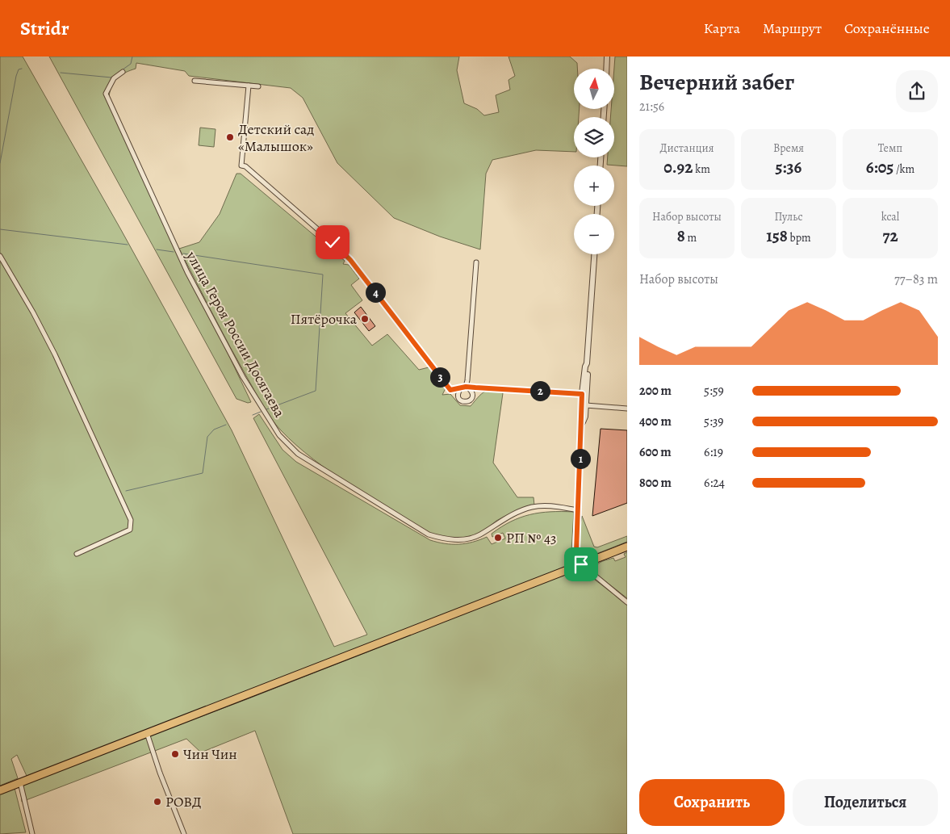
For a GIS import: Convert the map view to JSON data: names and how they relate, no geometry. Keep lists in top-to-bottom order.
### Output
{
  "streets": {
    "street": ["улица Героя России Досягаева"]
  },
  "places": [
    "Детский сад «Малышок»",
    "Пятёрочка",
    "РП № 43",
    "Чин Чин",
    "РОВД"
  ],
  "north": "top",
  "page": {
    "header": "Stridr",
    "nav": ["Карта", "Маршрут", "Сохранённые"],
    "heading": ["Вечерний забег", "21:56"],
    "map_buttons": ["+", "−"],
    "stats": [
      ["Дистанция", "0.92 km"],
      ["Время", "5:36"],
      ["Темп", "6:05 /km"],
      ["Набор высоты", "8 m"],
      ["Пульс", "158 bpm"],
      ["kcal", "72"]
    ],
    "chart": ["Набор высоты", "77–83 m"],
    "pins": [
      "4",
      "3",
      "2",
      "1"
    ],
    "list": [
      {
        "name": "200 m",
        "note": "5:59"
      },
      {
        "name": "400 m",
        "note": "5:39"
      },
      {
        "name": "600 m",
        "note": "6:19"
      },
      {
        "name": "800 m",
        "note": "6:24"
      }
    ],
    "buttons": ["Сохранить", "Поделиться"]
  }
}
